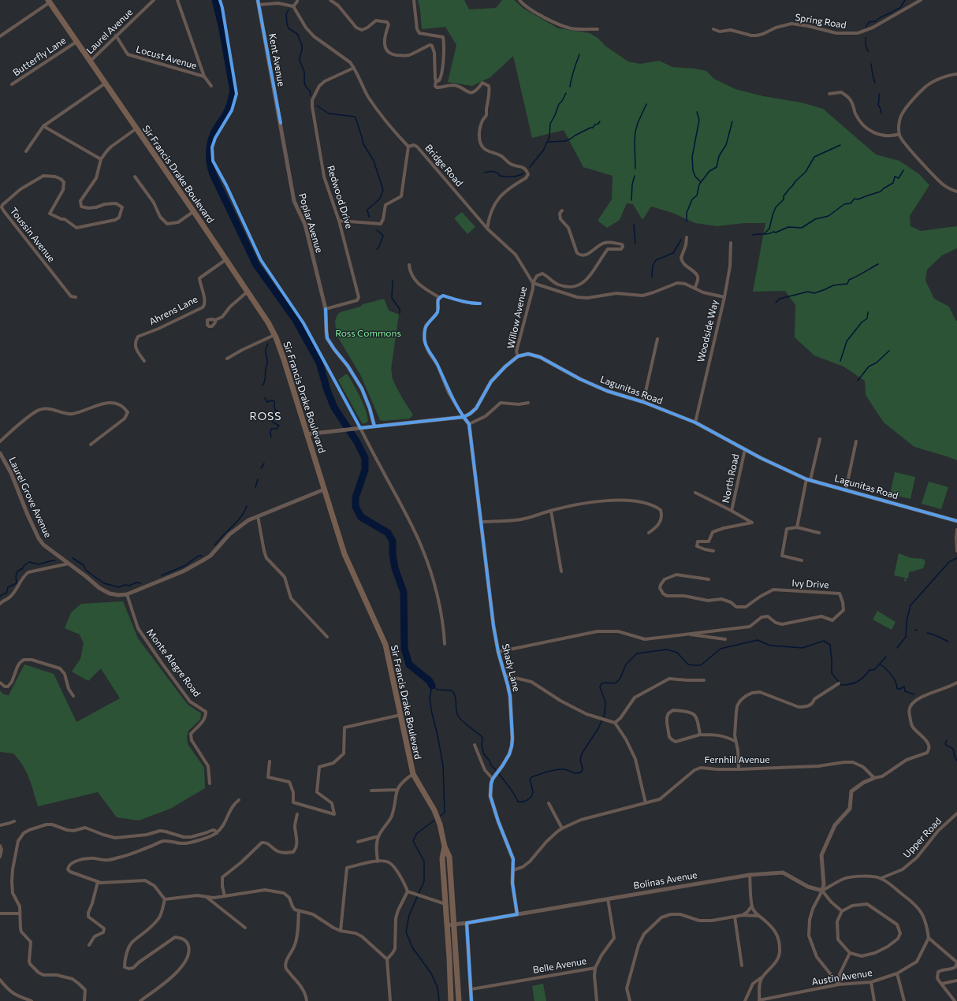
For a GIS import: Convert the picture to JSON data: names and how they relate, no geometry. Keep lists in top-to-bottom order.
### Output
{
  "streets": {
    "main road": ["Sir Francis Drake Boulevard"],
    "street": [
      "Spring Road",
      "Laurel Avenue",
      "Butterfly Lane",
      "Locust Avenue",
      "Kent Avenue",
      "Bridge Road",
      "Redwood Drive",
      "Poplar Avenue",
      "Toussin Avenue",
      "Ahrens Lane",
      "Willow Avenue",
      "Woodside Way",
      "Lagunitas Road",
      "North Road",
      "Laurel Grove Avenue",
      "Ivy Drive",
      "Monte Alegre Road",
      "Shady Lane",
      "Fernhill Avenue",
      "Upper Road",
      "Bolinas Avenue",
      "Belle Avenue",
      "Austin Avenue"
    ]
  },
  "crossings": [
    ["Laurel Avenue", "Locust Avenue"],
    ["Laurel Avenue", "Sir Francis Drake Boulevard"],
    ["Butterfly Lane", "Sir Francis Drake Boulevard"],
    ["Kent Avenue", "Poplar Avenue"],
    ["Bridge Road", "Redwood Drive"],
    ["Bridge Road", "Willow Avenue"],
    ["Sir Francis Drake Boulevard", "Toussin Avenue"],
    ["Sir Francis Drake Boulevard", "Ahrens Lane"],
    ["Sir Francis Drake Boulevard", "Laurel Grove Avenue"],
    ["Sir Francis Drake Boulevard", "Bolinas Avenue"],
    ["Redwood Drive", "Poplar Avenue"],
    ["Willow Avenue", "Lagunitas Road"],
    ["Woodside Way", "Lagunitas Road"],
    ["Lagunitas Road", "North Road"],
    ["Laurel Grove Avenue", "Monte Alegre Road"],
    ["Shady Lane", "Fernhill Avenue"],
    ["Shady Lane", "Bolinas Avenue"],
    ["Bolinas Avenue", "Belle Avenue"]
  ],
  "districts": ["ROSS"],
  "parks": ["Ross Commons"]
}
